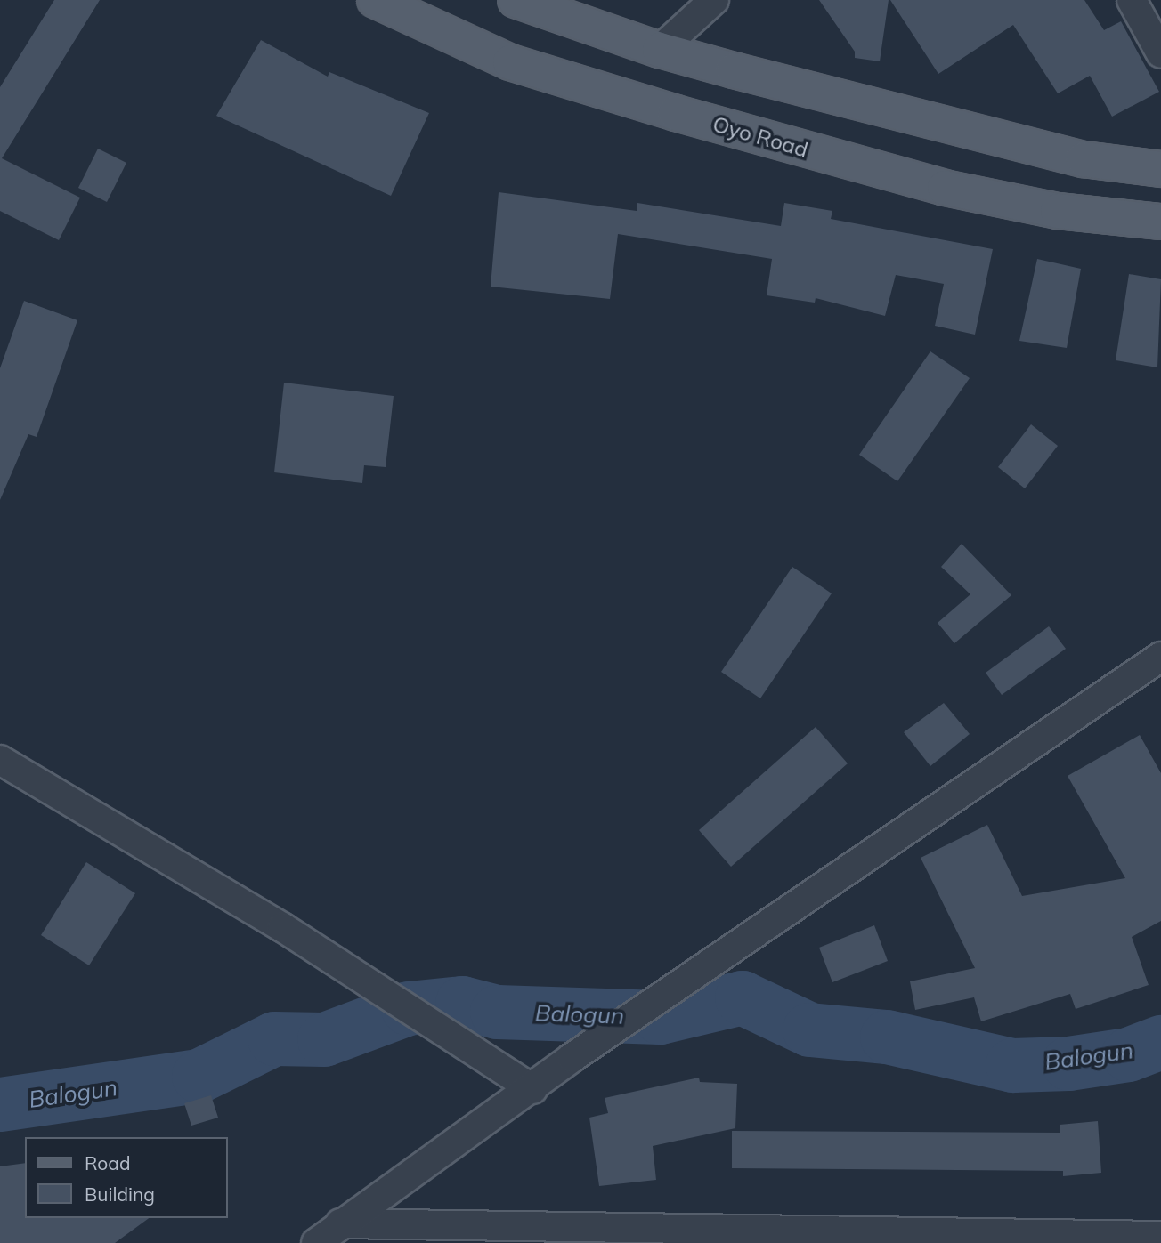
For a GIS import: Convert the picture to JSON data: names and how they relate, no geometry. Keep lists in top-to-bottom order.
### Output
{
  "streets": {
    "main road": ["Oyo Road"]
  },
  "water": ["Balogun"],
  "legend": ["Road", "Building"]
}
